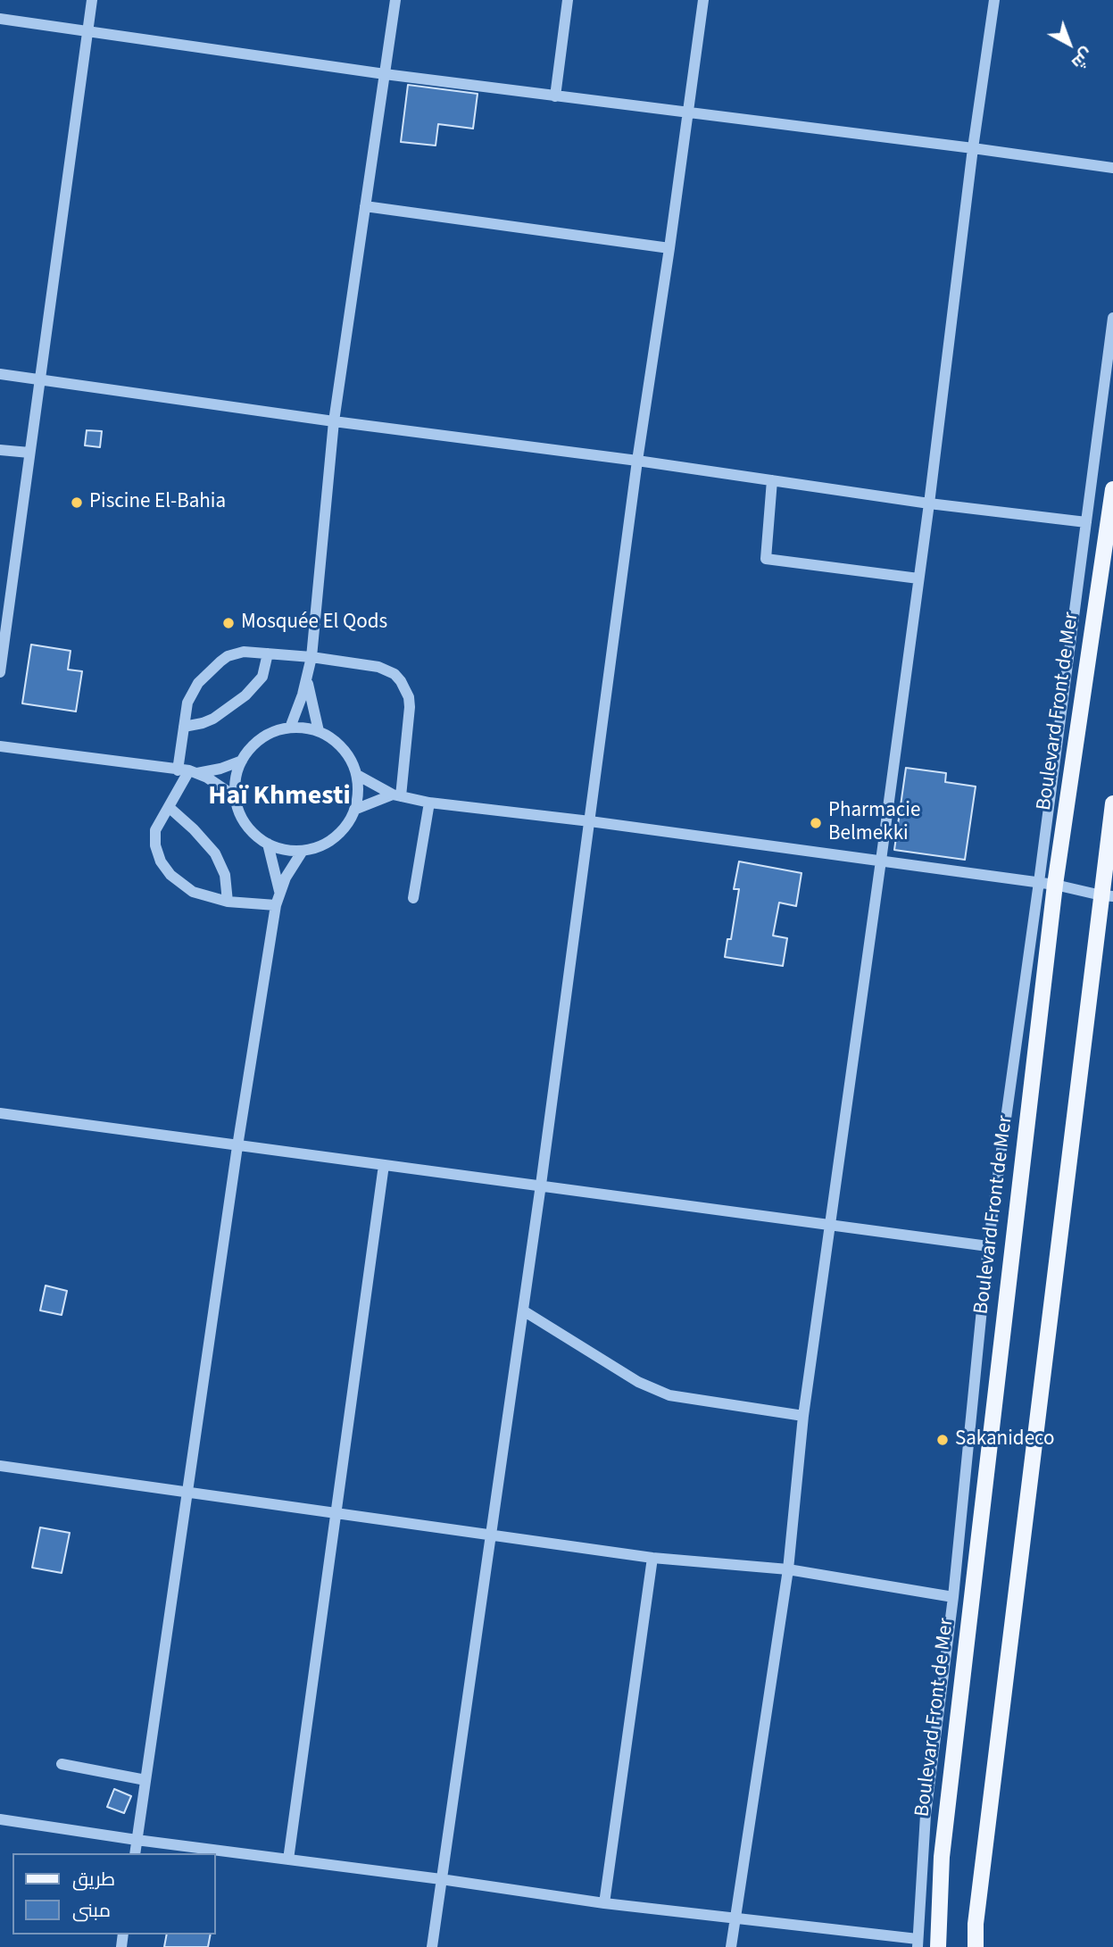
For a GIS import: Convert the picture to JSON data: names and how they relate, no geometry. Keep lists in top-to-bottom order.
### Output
{
  "streets": {
    "main road": ["Boulevard Front de Mer"]
  },
  "districts": ["Haï Khmesti"],
  "places": [
    "Piscine El-Bahia",
    "Mosquée El Qods",
    "Pharmacie Belmekki",
    "Sakanideco"
  ],
  "legend": ["طريق", "مبنى"],
  "north": "bottom right"
}
